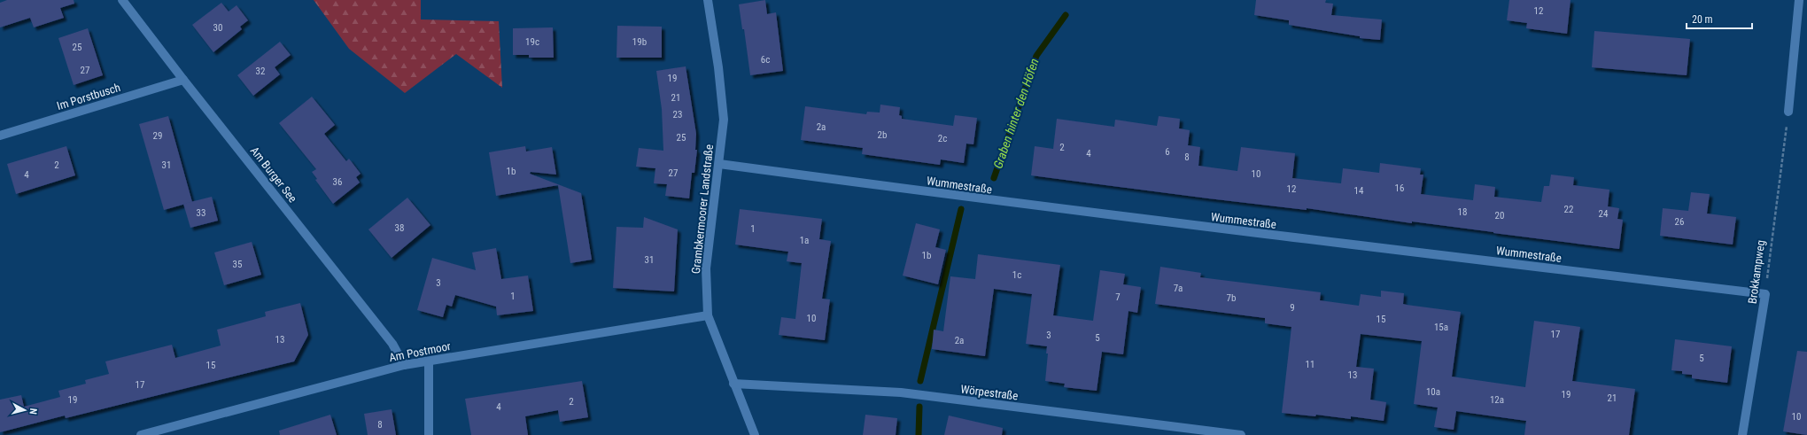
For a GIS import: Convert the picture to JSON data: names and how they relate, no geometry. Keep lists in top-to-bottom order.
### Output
{
  "streets": {
    "street": [
      "Im Porstbusch",
      "Am Burger See",
      "Wummestraße",
      "Grambkermoorer Landstraße",
      "Brokkampweg",
      "Am Postmoor",
      "Wörpestraße"
    ]
  },
  "crossings": [
    ["Im Porstbusch", "Am Burger See"],
    ["Am Burger See", "Am Postmoor"],
    ["Wummestraße", "Grambkermoorer Landstraße"],
    ["Wummestraße", "Brokkampweg"],
    ["Grambkermoorer Landstraße", "Am Postmoor"],
    ["Grambkermoorer Landstraße", "Wörpestraße"]
  ],
  "water": ["Graben hinter den Höfen"],
  "house_numbers": [
    "12",
    "30",
    "19c",
    "19b",
    "25",
    "6c",
    "27",
    "32",
    "19",
    "21",
    "23",
    "2a",
    "2b",
    "29",
    "25",
    "2c",
    "2",
    "6",
    "4",
    "8",
    "2",
    "31",
    "1b",
    "27",
    "10",
    "4",
    "36",
    "16",
    "12",
    "14",
    "22",
    "18",
    "33",
    "24",
    "20",
    "26",
    "38",
    "1",
    "1a",
    "1b",
    "31",
    "35",
    "1c",
    "3",
    "7a",
    "1",
    "7",
    "7b",
    "9",
    "10",
    "15",
    "15a",
    "17",
    "3",
    "5",
    "13",
    "2a",
    "5",
    "11",
    "15",
    "13",
    "17",
    "10a",
    "19",
    "21",
    "19",
    "12a",
    "2",
    "4",
    "10",
    "8"
  ],
  "scale_bar": "20 m",
  "north": "right"
}
